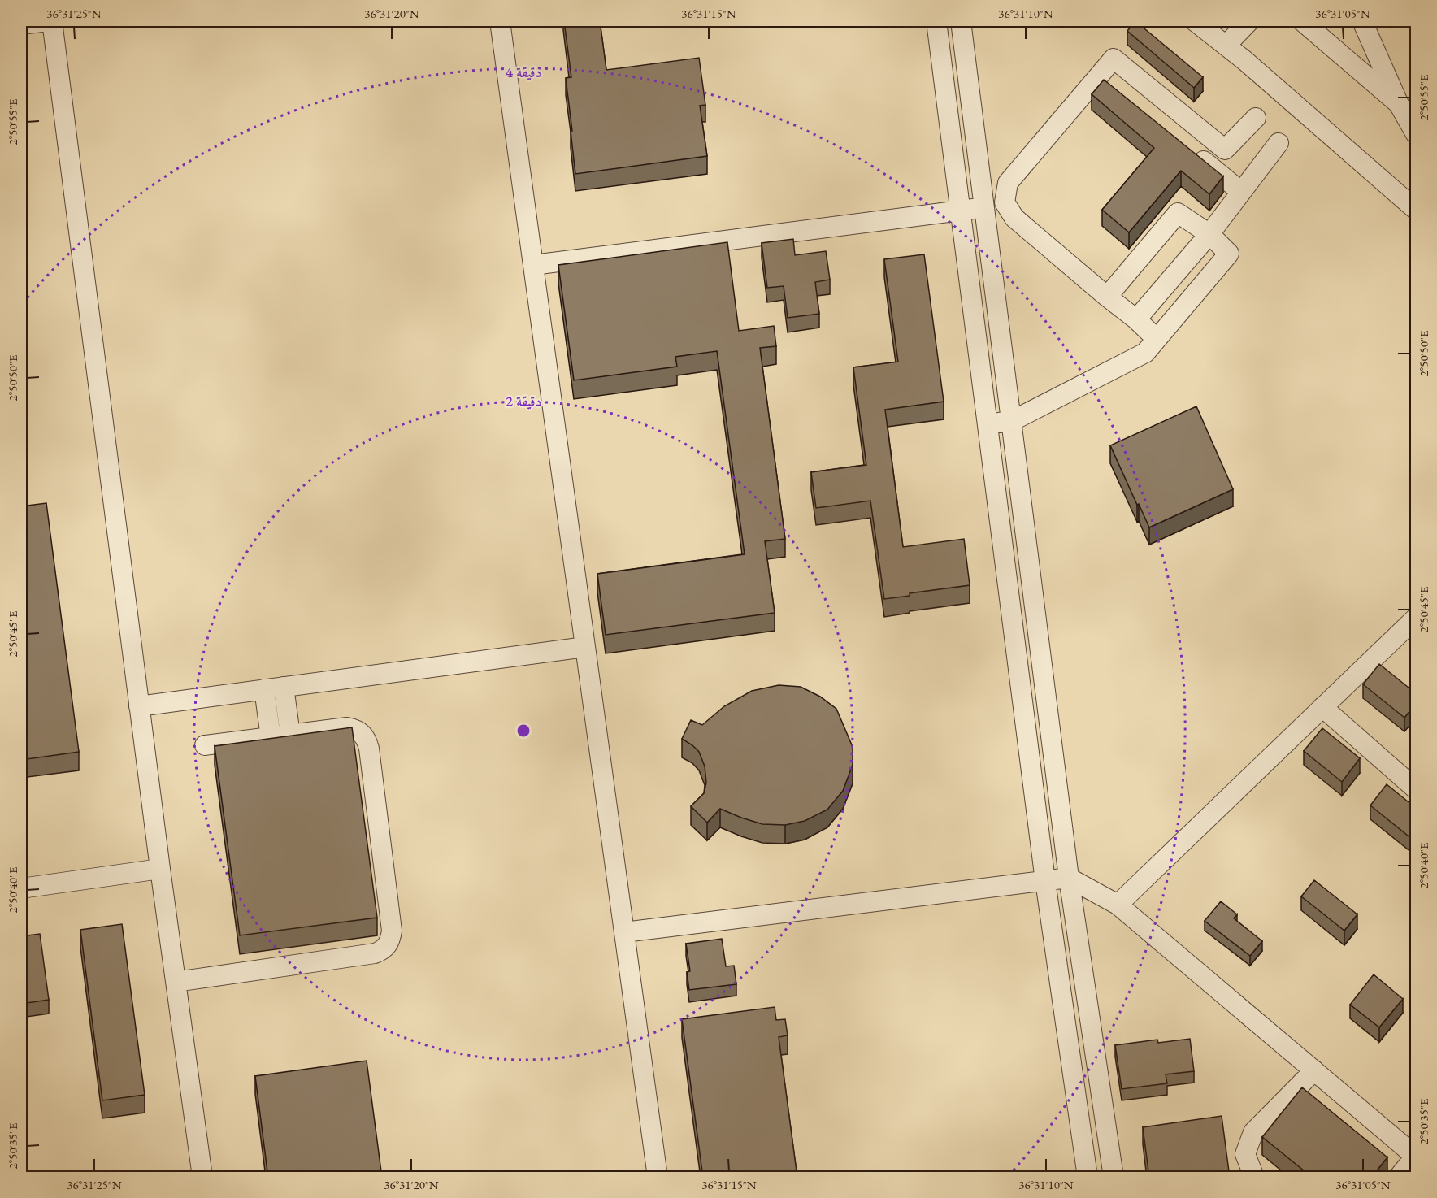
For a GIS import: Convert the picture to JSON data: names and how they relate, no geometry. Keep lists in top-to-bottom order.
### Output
{
  "coordinates": [
    "36°31'25\"N",
    "36°31'20\"N",
    "36°31'15\"N",
    "36°31'10\"N",
    "36°31'05\"N",
    "2°50'55\"E",
    "2°50'50\"E",
    "2°50'45\"E",
    "2°50'40\"E",
    "2°50'35\"E"
  ],
  "rings": ["4 دقيقة", "2 دقيقة"]
}
